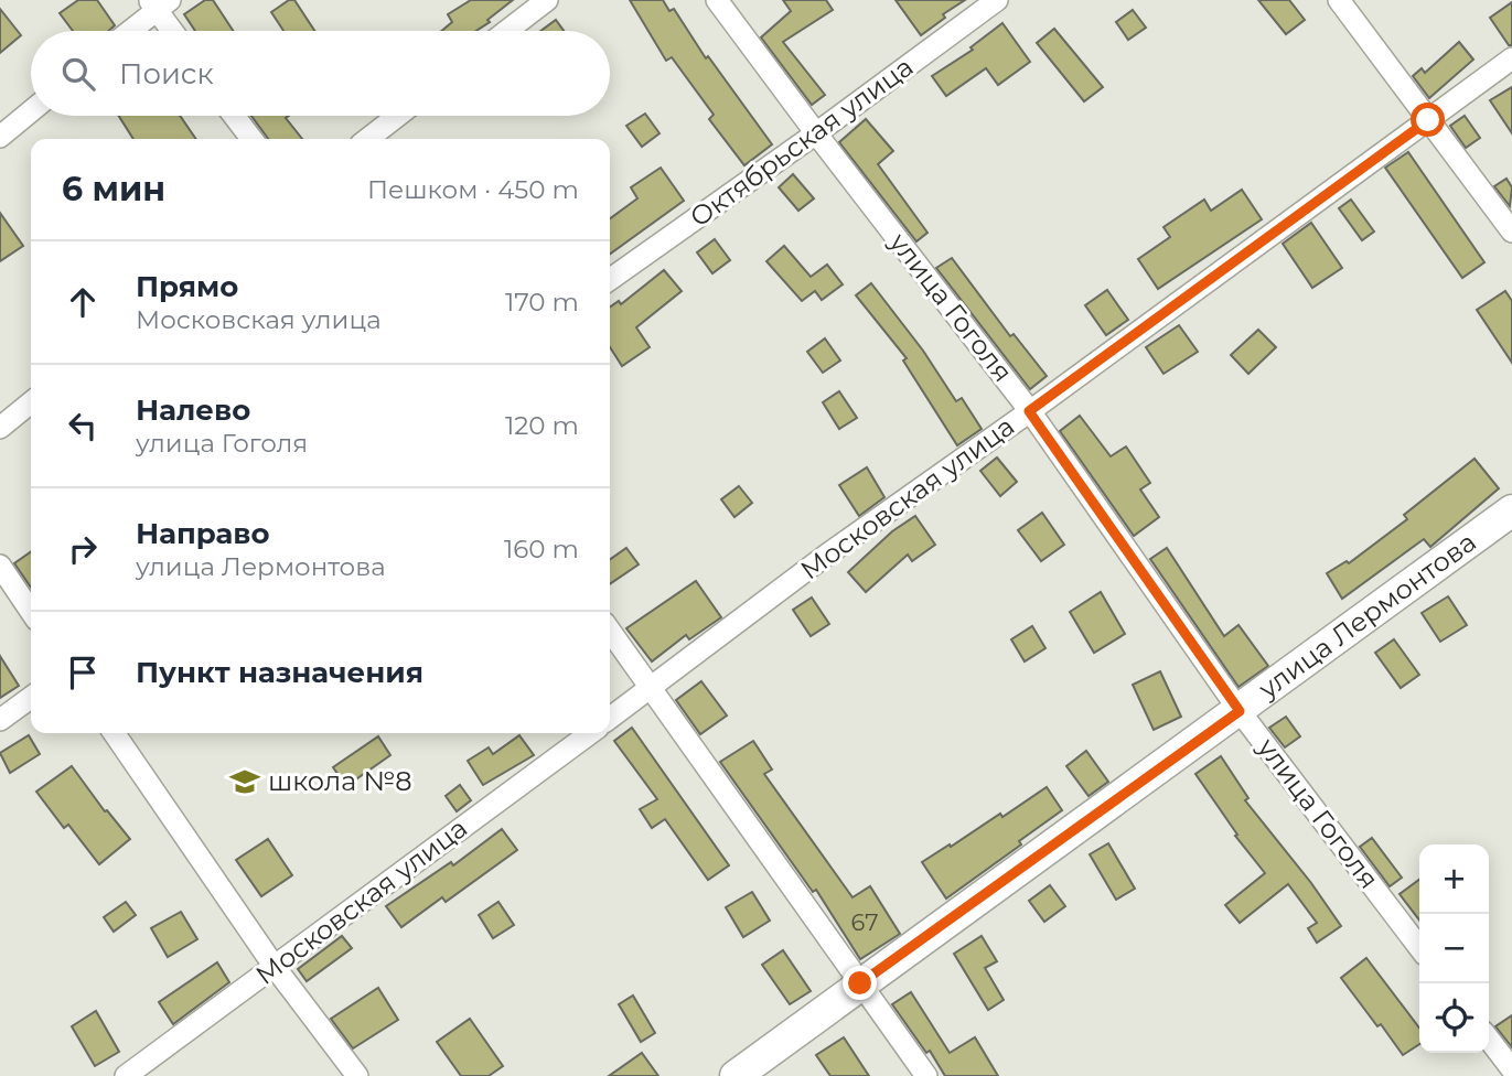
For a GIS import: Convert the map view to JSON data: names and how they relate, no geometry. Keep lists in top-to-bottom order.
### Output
{
  "streets": {
    "street": [
      "Октябрьская улица",
      "улица Гоголя",
      "Московская улица",
      "улица Лермонтова"
    ]
  },
  "crossings": [
    ["Октябрьская улица", "улица Гоголя"],
    ["улица Гоголя", "Московская улица"],
    ["улица Гоголя", "улица Лермонтова"]
  ],
  "places": {
    "school or university": ["школа №8"]
  },
  "house_numbers": ["67"],
  "page": {
    "search": "Поиск",
    "heading": ["6 мин", "Пешком · 450 m"],
    "list": [
      ["Прямо", "Московская улица", "170 m"],
      ["Налево", "улица Гоголя", "120 m"],
      ["Направо", "улица Лермонтова", "160 m"],
      "Пункт назначения"
    ],
    "map_buttons": ["+", "−"]
  }
}
